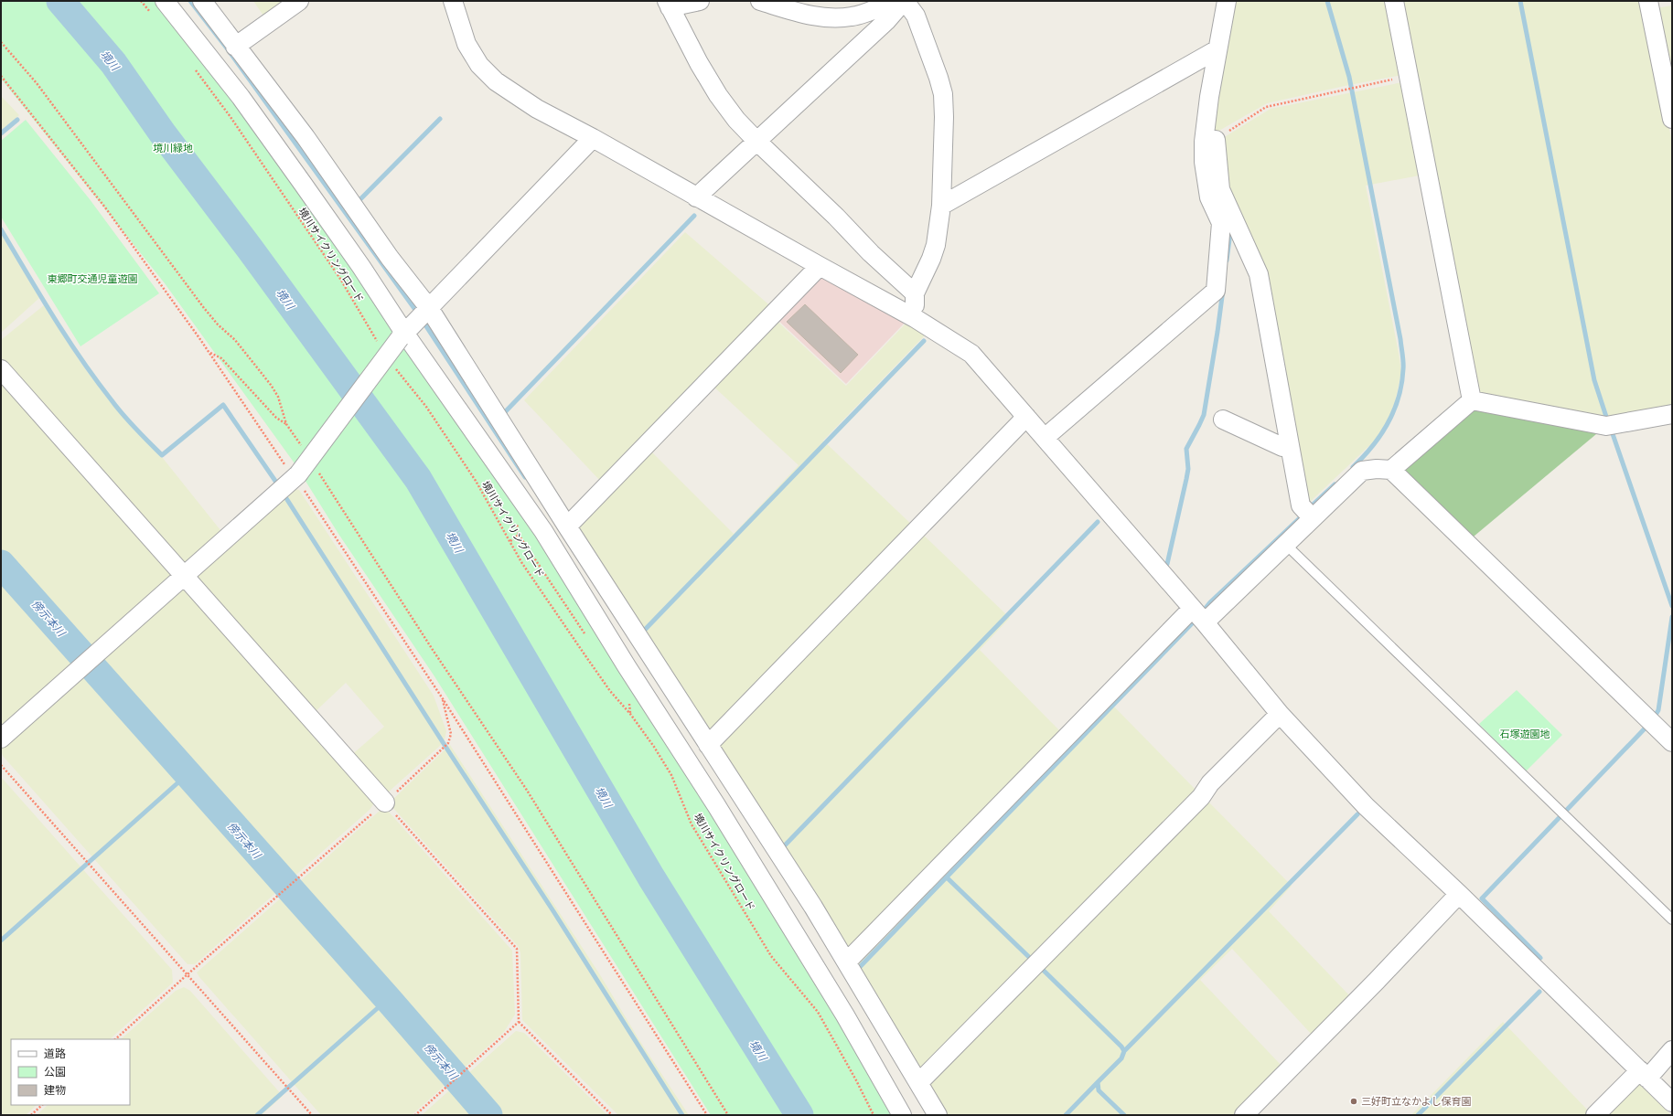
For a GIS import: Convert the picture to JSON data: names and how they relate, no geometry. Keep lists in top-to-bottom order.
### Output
{
  "streets": {
    "path": ["境川サイクリングロード"]
  },
  "water": ["境川", "傍示本川"],
  "parks": ["境川緑地", "東郷町交通児童遊園", "石塚遊園地"],
  "places": ["三好町立なかよし保育園"],
  "legend": ["道路", "公園", "建物"]
}
